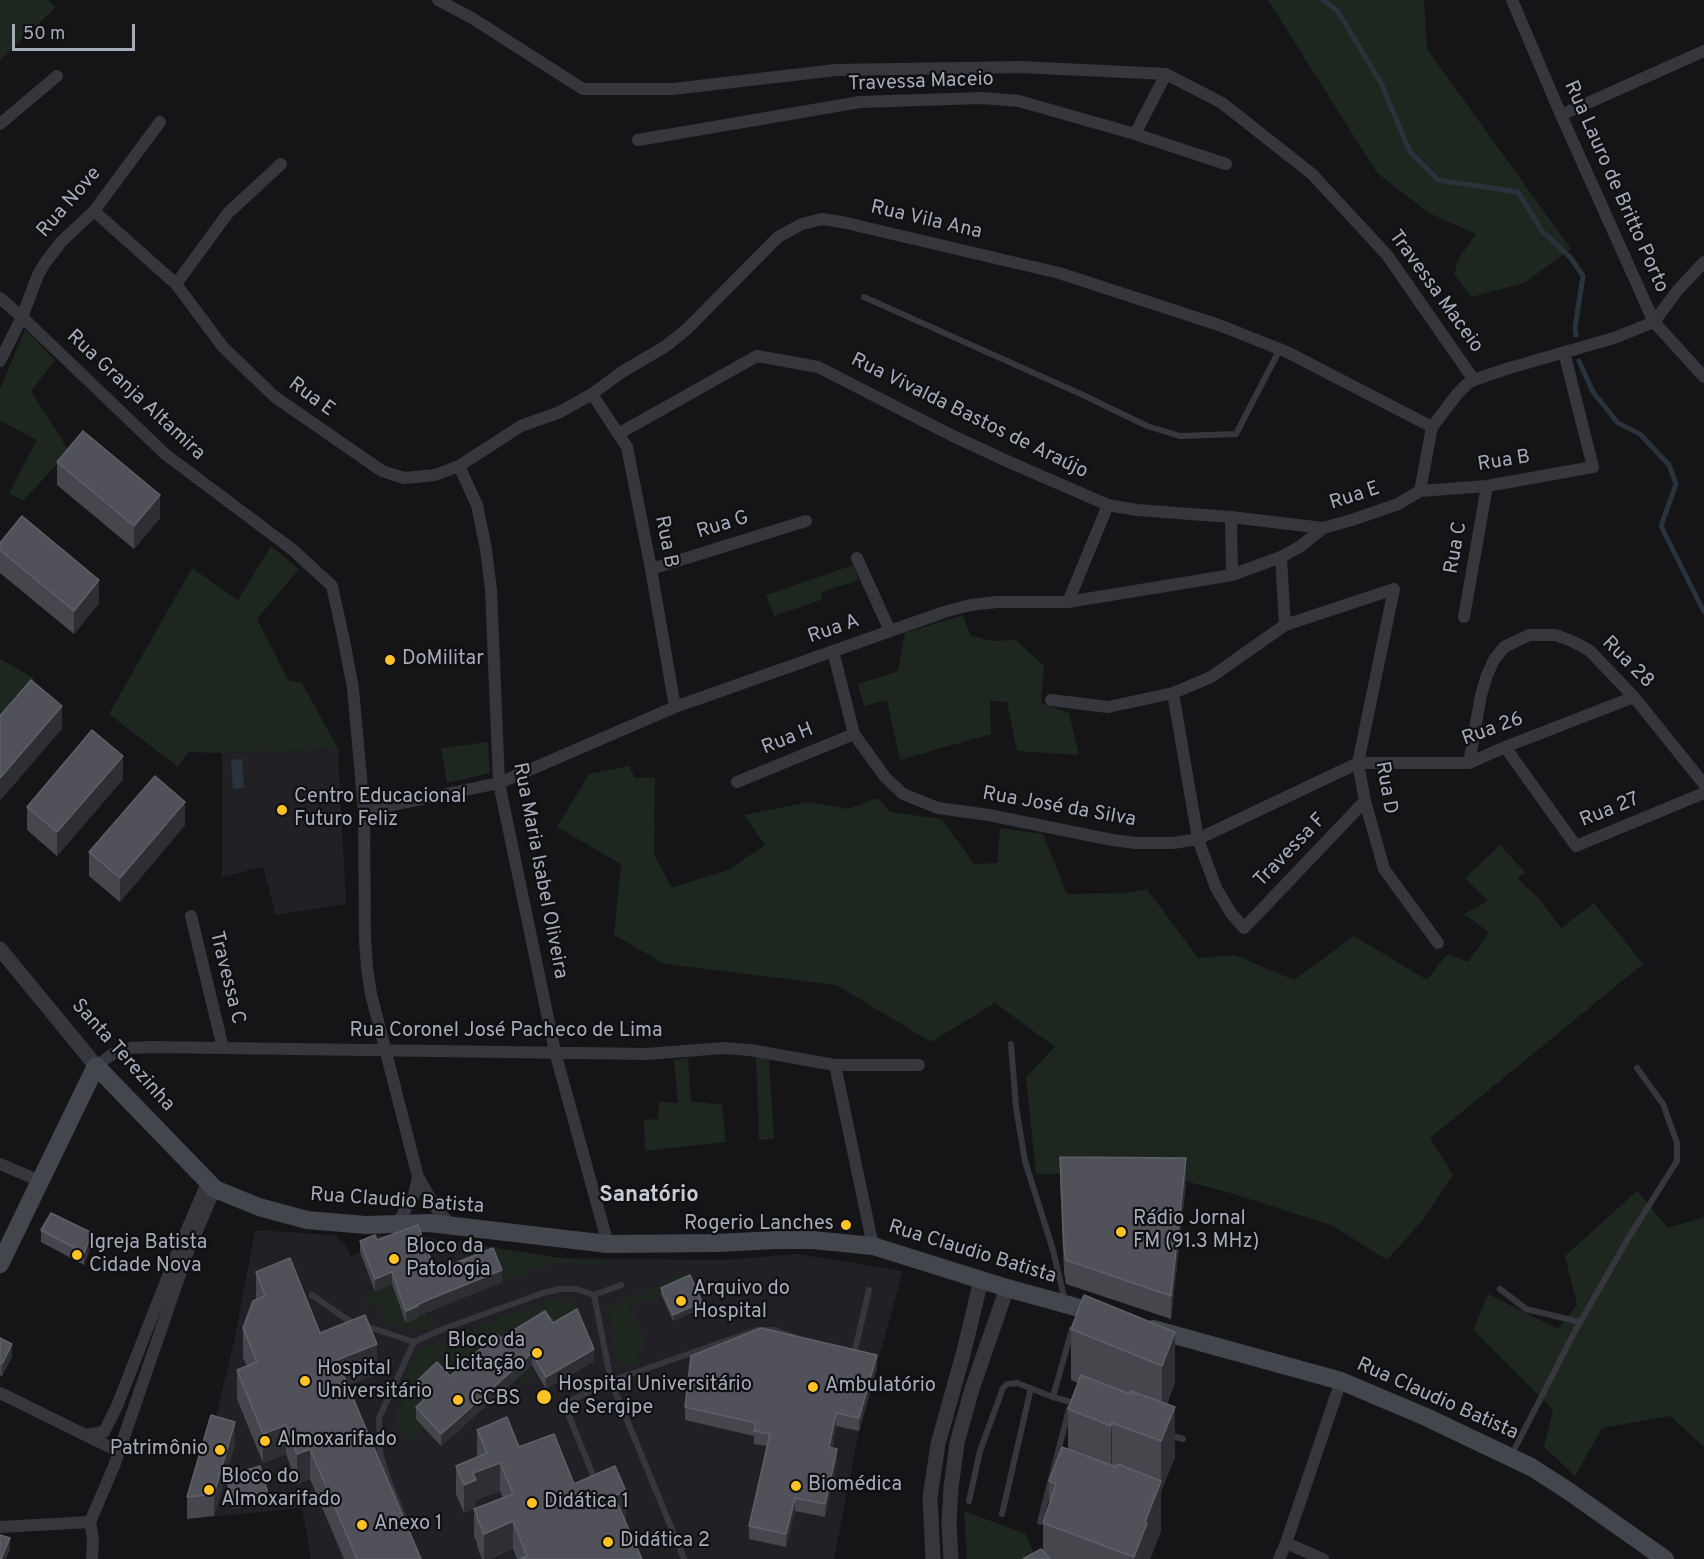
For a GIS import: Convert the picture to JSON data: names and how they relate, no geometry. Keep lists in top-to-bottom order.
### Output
{
  "streets": {
    "main road": ["Santa Terezinha", "Rua Claudio Batista"],
    "street": [
      "Travessa Maceio",
      "Rua Lauro de Britto Porto",
      "Rua Nove",
      "Rua Vila Ana",
      "Rua Granja Altamira",
      "Rua E",
      "Rua Vivalda Bastos de Araújo",
      "Rua B",
      "Rua G",
      "Rua C",
      "Rua A",
      "Rua 28",
      "Rua 26",
      "Rua H",
      "Rua D",
      "Rua José da Silva",
      "Rua 27",
      "Travessa F",
      "Rua Maria Isabel Oliveira",
      "Travessa C",
      "Rua Coronel José Pacheco de Lima"
    ]
  },
  "crossings": [
    ["Rua Nove", "Rua Granja Altamira"],
    ["Rua Nove", "Rua E"],
    ["Rua Vila Ana", "Rua E"],
    ["Rua Vila Ana", "Rua B"],
    ["Rua Vila Ana", "Rua Maria Isabel Oliveira"],
    ["Rua Granja Altamira", "Rua A"],
    ["Rua E", "Rua Vivalda Bastos de Araújo"],
    ["Rua E", "Rua B"],
    ["Rua E", "Rua A"],
    ["Rua E", "Rua Maria Isabel Oliveira"],
    ["Rua Vivalda Bastos de Araújo", "Rua B"],
    ["Rua Vivalda Bastos de Araújo", "Rua A"],
    ["Rua B", "Rua G"],
    ["Rua B", "Rua C"],
    ["Rua B", "Rua A"],
    ["Rua A", "Rua José da Silva"],
    ["Rua A", "Rua Maria Isabel Oliveira"],
    ["Rua 28", "Rua 26"],
    ["Rua 26", "Rua D"],
    ["Rua 26", "Rua José da Silva"],
    ["Rua 26", "Rua 27"],
    ["Rua H", "Rua José da Silva"],
    ["Rua D", "Rua José da Silva"],
    ["Rua D", "Travessa F"],
    ["Rua José da Silva", "Travessa F"],
    ["Rua Maria Isabel Oliveira", "Rua Coronel José Pacheco de Lima"],
    ["Rua Maria Isabel Oliveira", "Rua Claudio Batista"],
    ["Travessa C", "Rua Coronel José Pacheco de Lima"],
    ["Rua Coronel José Pacheco de Lima", "Santa Terezinha"],
    ["Santa Terezinha", "Rua Claudio Batista"]
  ],
  "districts": ["Sanatório"],
  "places": [
    "DoMilitar",
    "Centro Educacional Futuro Feliz",
    "Rogerio Lanches",
    "Rádio Jornal FM (91.3 MHz)",
    "Igreja Batista Cidade Nova",
    "Bloco da Patologia",
    "Arquivo do Hospital",
    "Bloco da Licitação",
    "Hospital Universitário",
    "Ambulatório",
    "Hospital Universitário de Sergipe",
    "CCBS",
    "Almoxarifado",
    "Patrimônio",
    "Biomédica",
    "Bloco do Almoxarifado",
    "Didática 1",
    "Anexo 1",
    "Didática 2"
  ],
  "scale_bar": "50 m"
}
